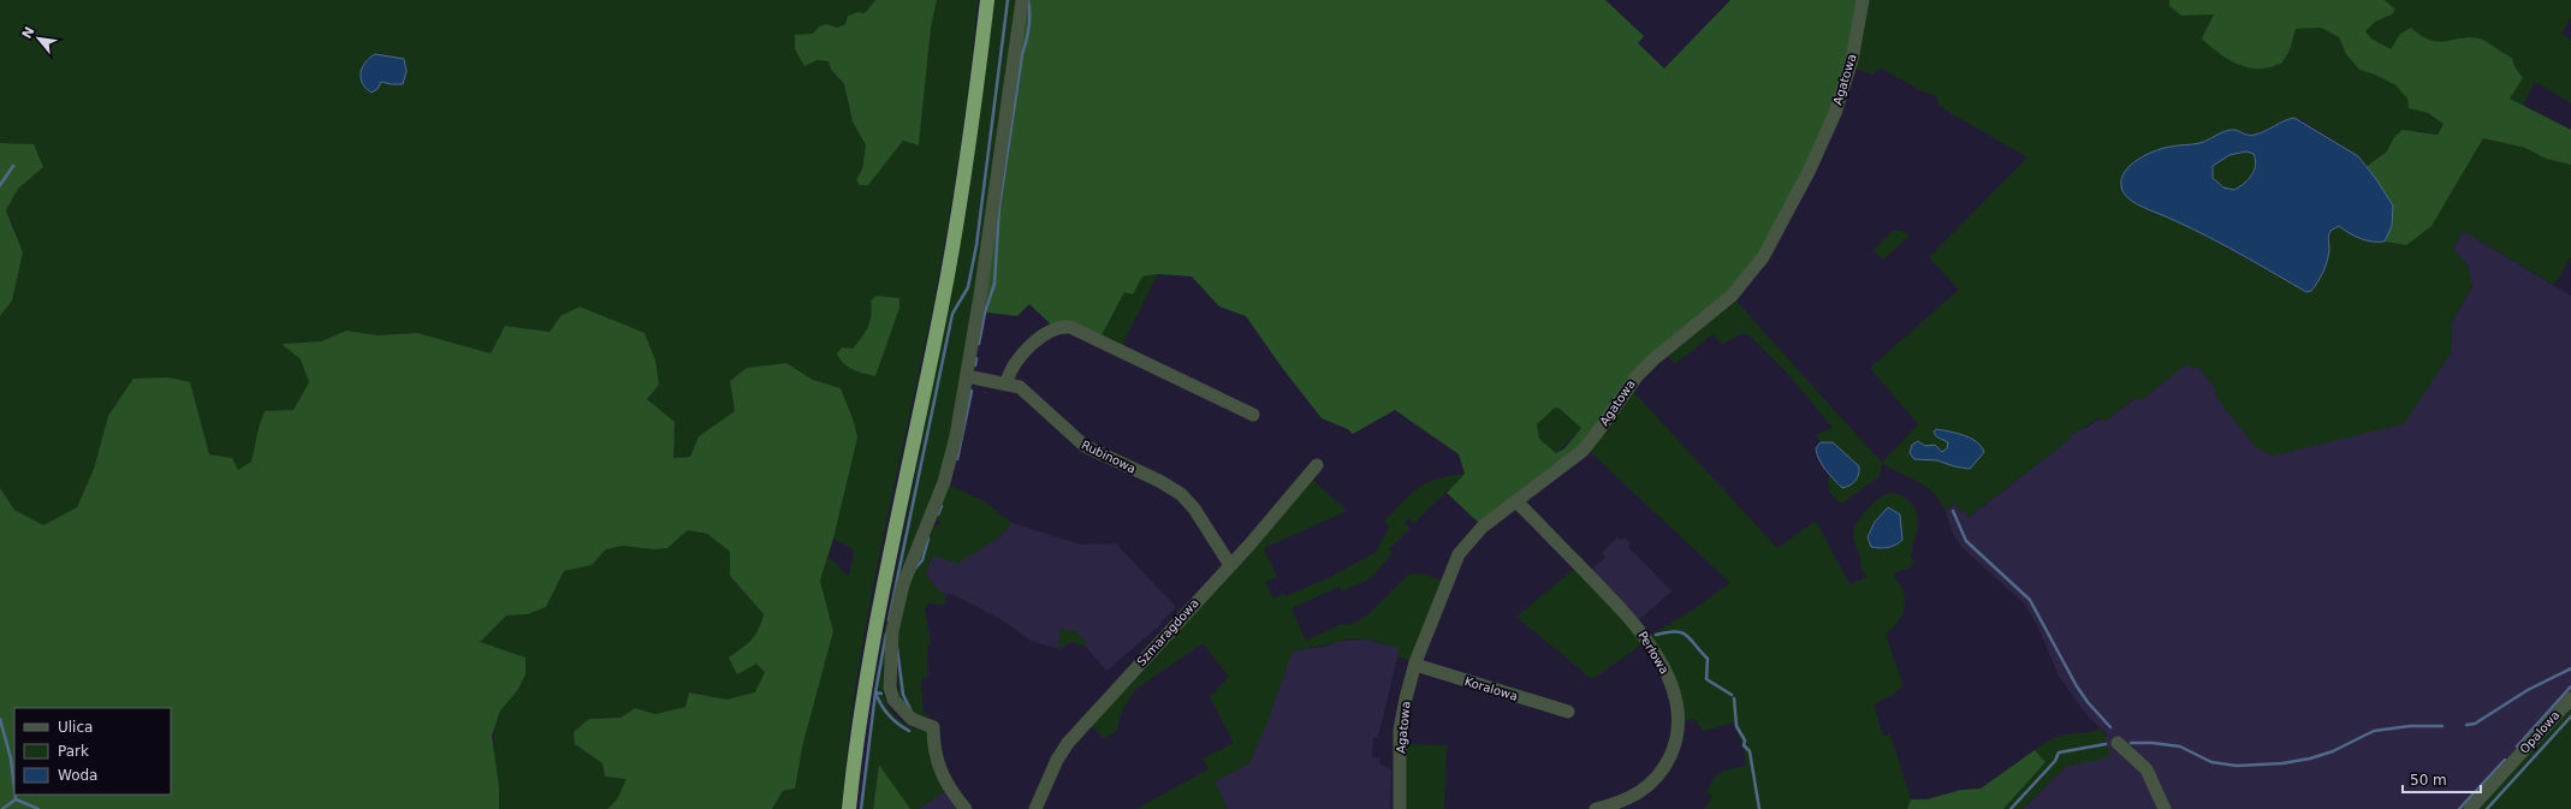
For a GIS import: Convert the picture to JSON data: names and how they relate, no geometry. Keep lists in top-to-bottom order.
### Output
{
  "streets": {
    "street": [
      "Agatowa",
      "Rubinowa",
      "Szmaragdowa",
      "Perłowa",
      "Koralowa",
      "Opalowa"
    ]
  },
  "crossings": [
    ["Agatowa", "Perłowa"],
    ["Agatowa", "Koralowa"],
    ["Rubinowa", "Szmaragdowa"]
  ],
  "legend": ["Ulica", "Park", "Woda"],
  "scale_bar": "50 m",
  "north": "top left"
}
